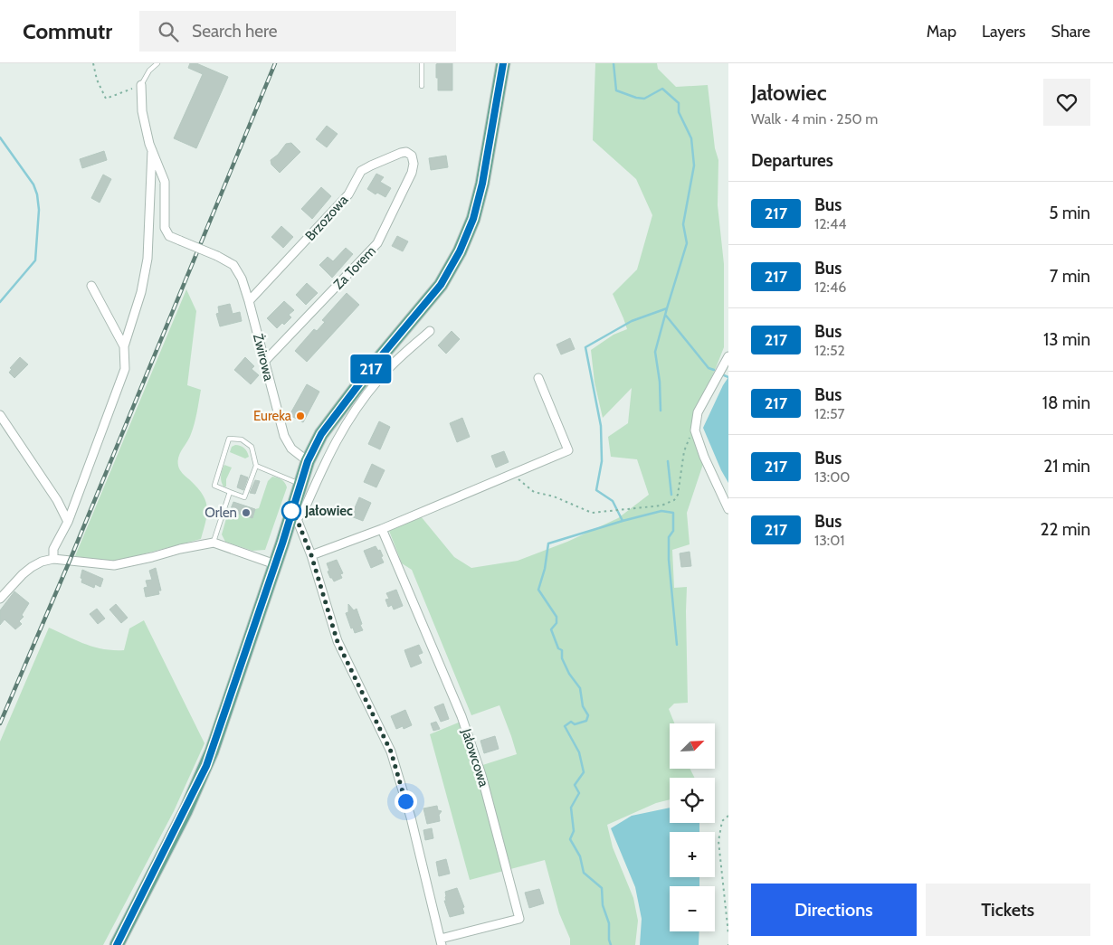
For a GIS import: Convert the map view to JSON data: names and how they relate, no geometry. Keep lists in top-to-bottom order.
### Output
{
  "streets": {
    "street": [
      "Brzozowa",
      "Za Torem",
      "Żwirowa",
      "Jałowcowa"
    ]
  },
  "crossings": [
    ["Brzozowa", "Za Torem"],
    ["Brzozowa", "Żwirowa"],
    ["Za Torem", "Żwirowa"]
  ],
  "places": ["Eureka", "Jałowiec", "Orlen"],
  "lines": ["bus line 217"],
  "north": "top right",
  "page": {
    "header": "Commutr",
    "search": "Search here",
    "nav": ["Map", "Layers", "Share"],
    "on_map": "217",
    "heading": [
      ["Jałowiec", "Walk · 4 min · 250 m"],
      "Departures"
    ],
    "list": [
      {
        "mark": "217",
        "name": "Bus",
        "note": "12:44",
        "value": "5 min"
      },
      {
        "mark": "217",
        "name": "Bus",
        "note": "12:46",
        "value": "7 min"
      },
      {
        "mark": "217",
        "name": "Bus",
        "note": "12:52",
        "value": "13 min"
      },
      {
        "mark": "217",
        "name": "Bus",
        "note": "12:57",
        "value": "18 min"
      },
      {
        "mark": "217",
        "name": "Bus",
        "note": "13:00",
        "value": "21 min"
      },
      {
        "mark": "217",
        "name": "Bus",
        "note": "13:01",
        "value": "22 min"
      }
    ],
    "map_buttons": ["+", "−"],
    "buttons": ["Directions", "Tickets"]
  }
}
